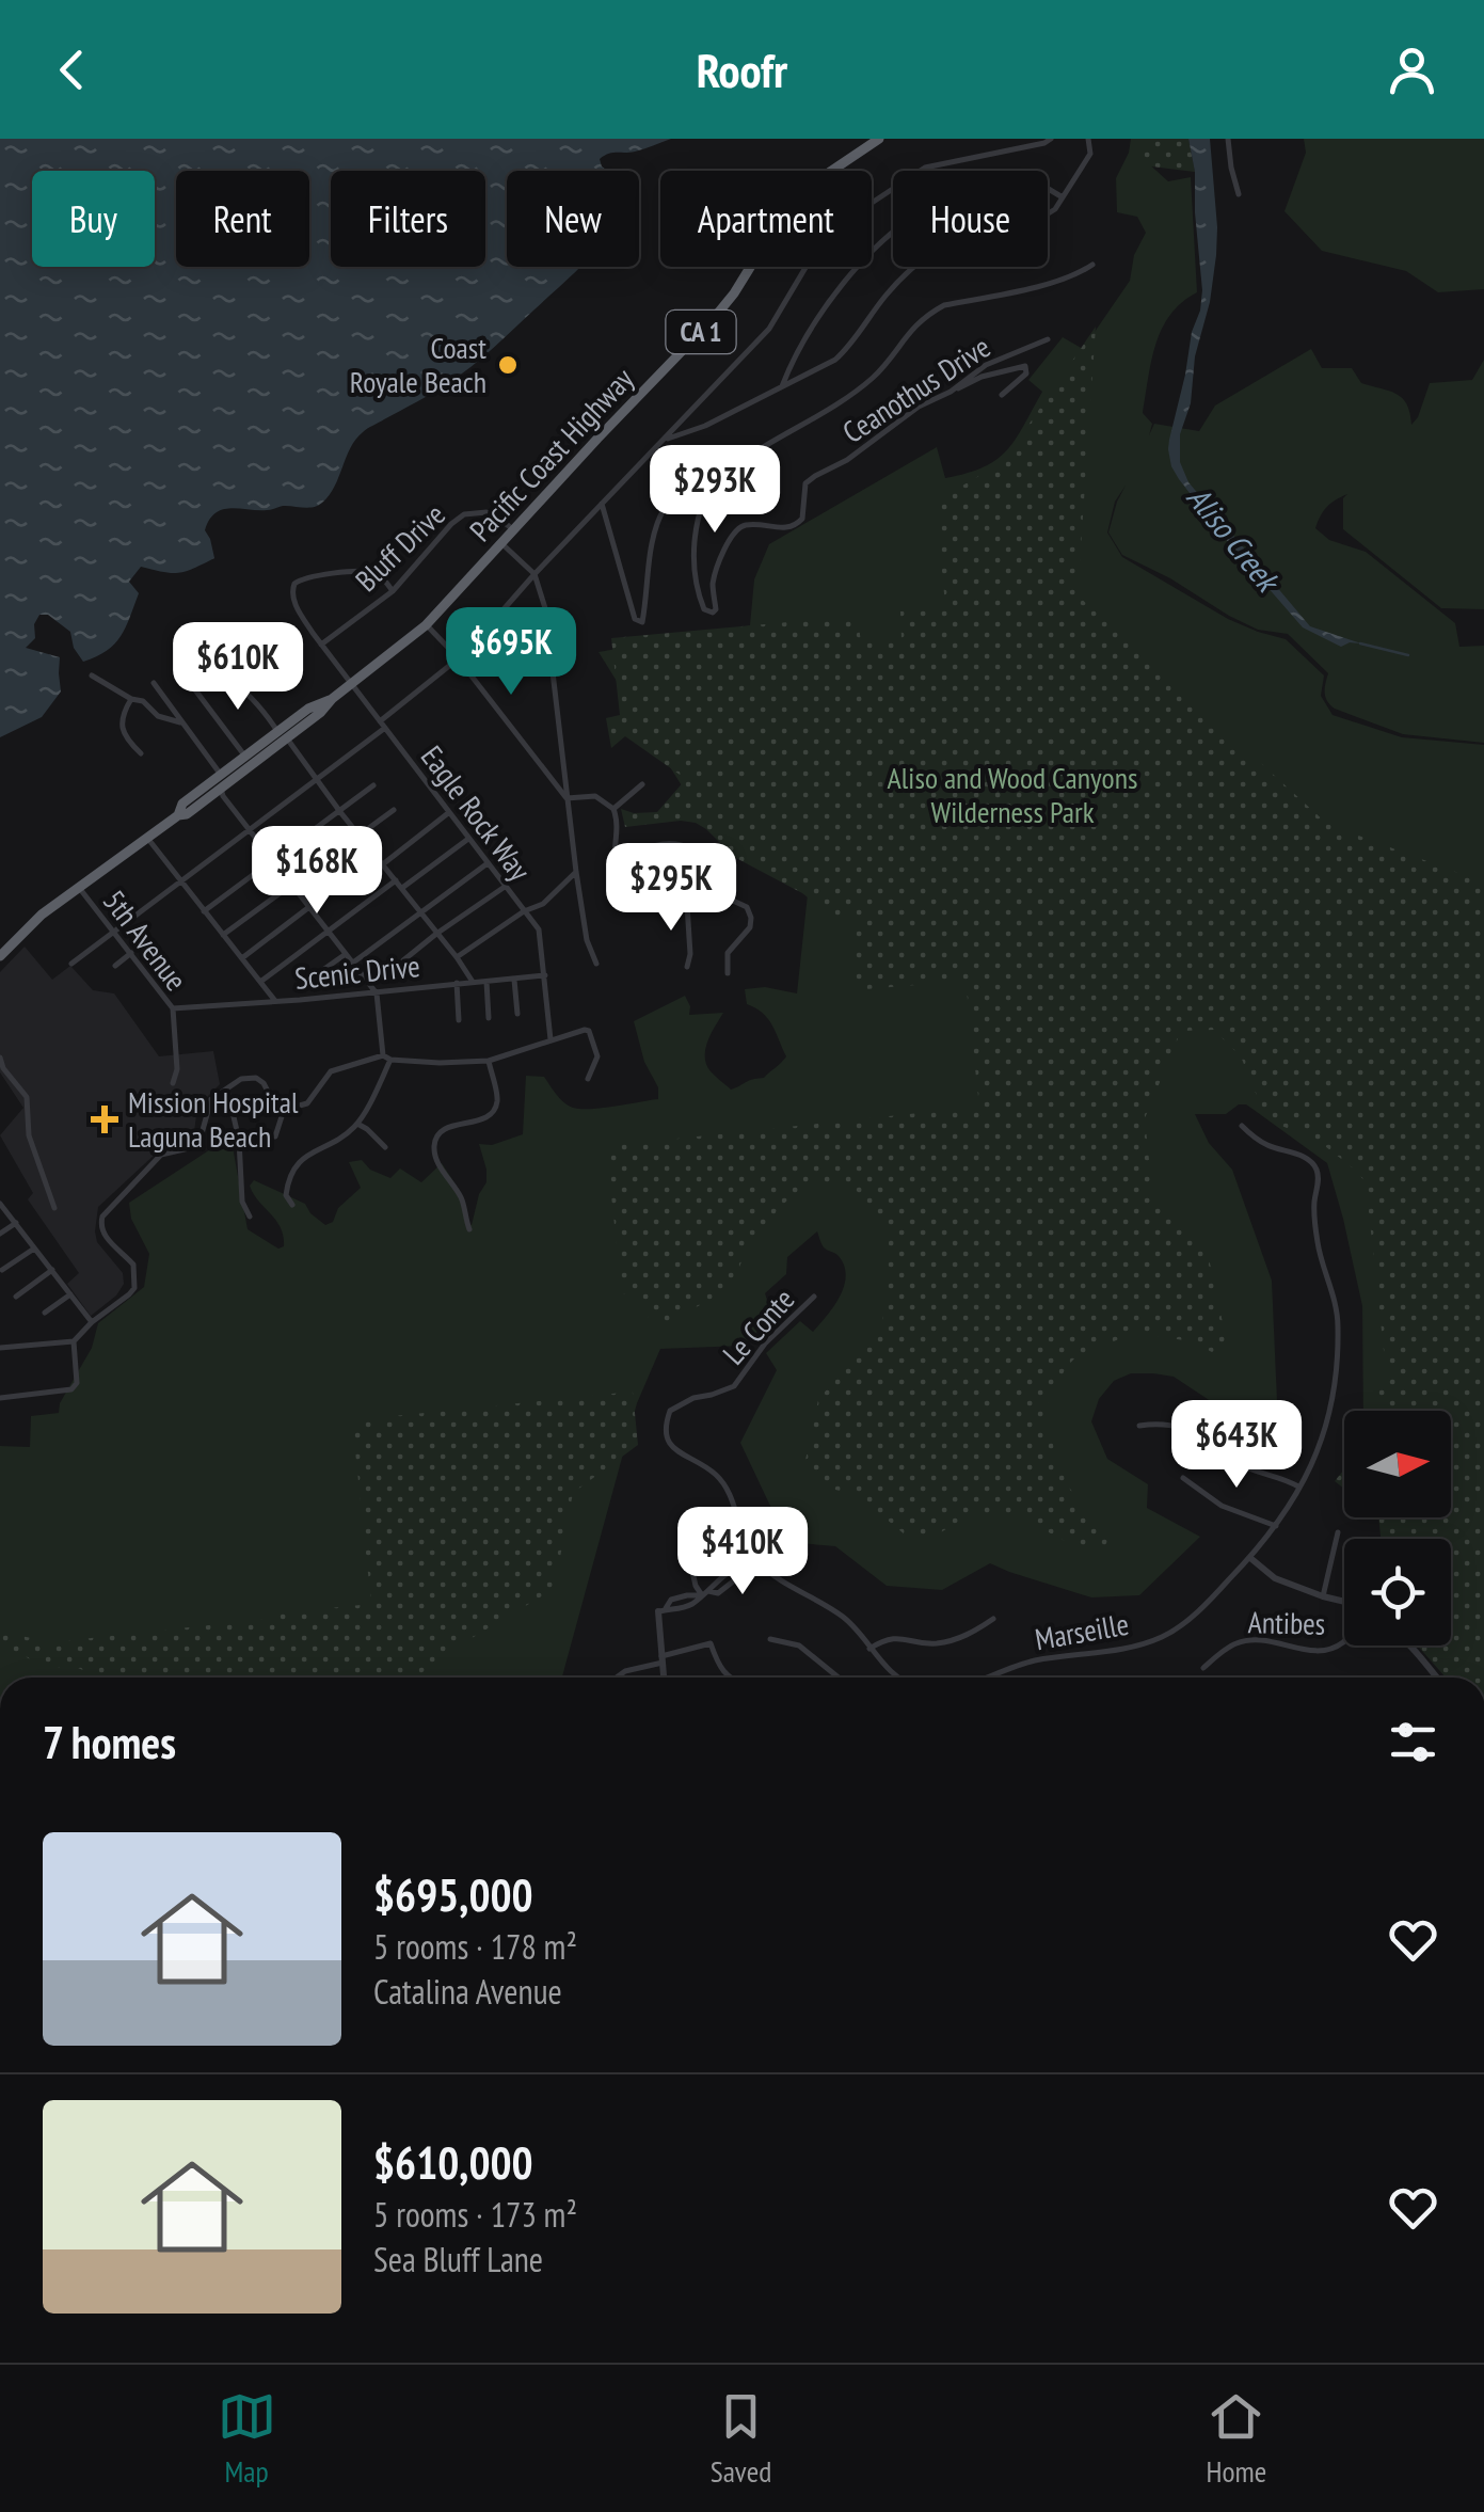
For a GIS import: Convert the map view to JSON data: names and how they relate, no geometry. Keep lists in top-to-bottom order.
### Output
{
  "streets": {
    "highway": ["CA 1", "Pacific Coast Highway"],
    "street": [
      "Ceanothus Drive",
      "Bluff Drive",
      "Eagle Rock Way",
      "5th Avenue",
      "Scenic Drive",
      "Le Conte",
      "Antibes",
      "Marseille"
    ]
  },
  "crossings": [
    ["Pacific Coast Highway", "Bluff Drive"],
    ["Pacific Coast Highway", "Eagle Rock Way"],
    ["Pacific Coast Highway", "5th Avenue"],
    ["Bluff Drive", "Eagle Rock Way"],
    ["Eagle Rock Way", "Scenic Drive"],
    ["5th Avenue", "Scenic Drive"]
  ],
  "water": ["Aliso Creek"],
  "parks": ["Aliso and Wood Canyons Wilderness Park"],
  "places": {
    "other": ["Coast Royale Beach"],
    "health": ["Mission Hospital Laguna Beach"]
  },
  "north": "right",
  "page": {
    "header": "Roofr",
    "chip": [
      "Buy",
      "Rent",
      "Filters",
      "New",
      "Apartment",
      "House"
    ],
    "price": [
      "$293K",
      "$695K",
      "$610K",
      "$168K",
      "$295K",
      "$643K",
      "$410K"
    ],
    "heading": "7 homes",
    "list": [
      {
        "name": "$695,000",
        "note": "5 rooms · 178 m² · Catalina Avenue"
      },
      {
        "name": "$610,000",
        "note": "5 rooms · 173 m² · Sea Bluff Lane"
      }
    ],
    "tabs": ["Map", "Saved", "Home"]
  }
}
